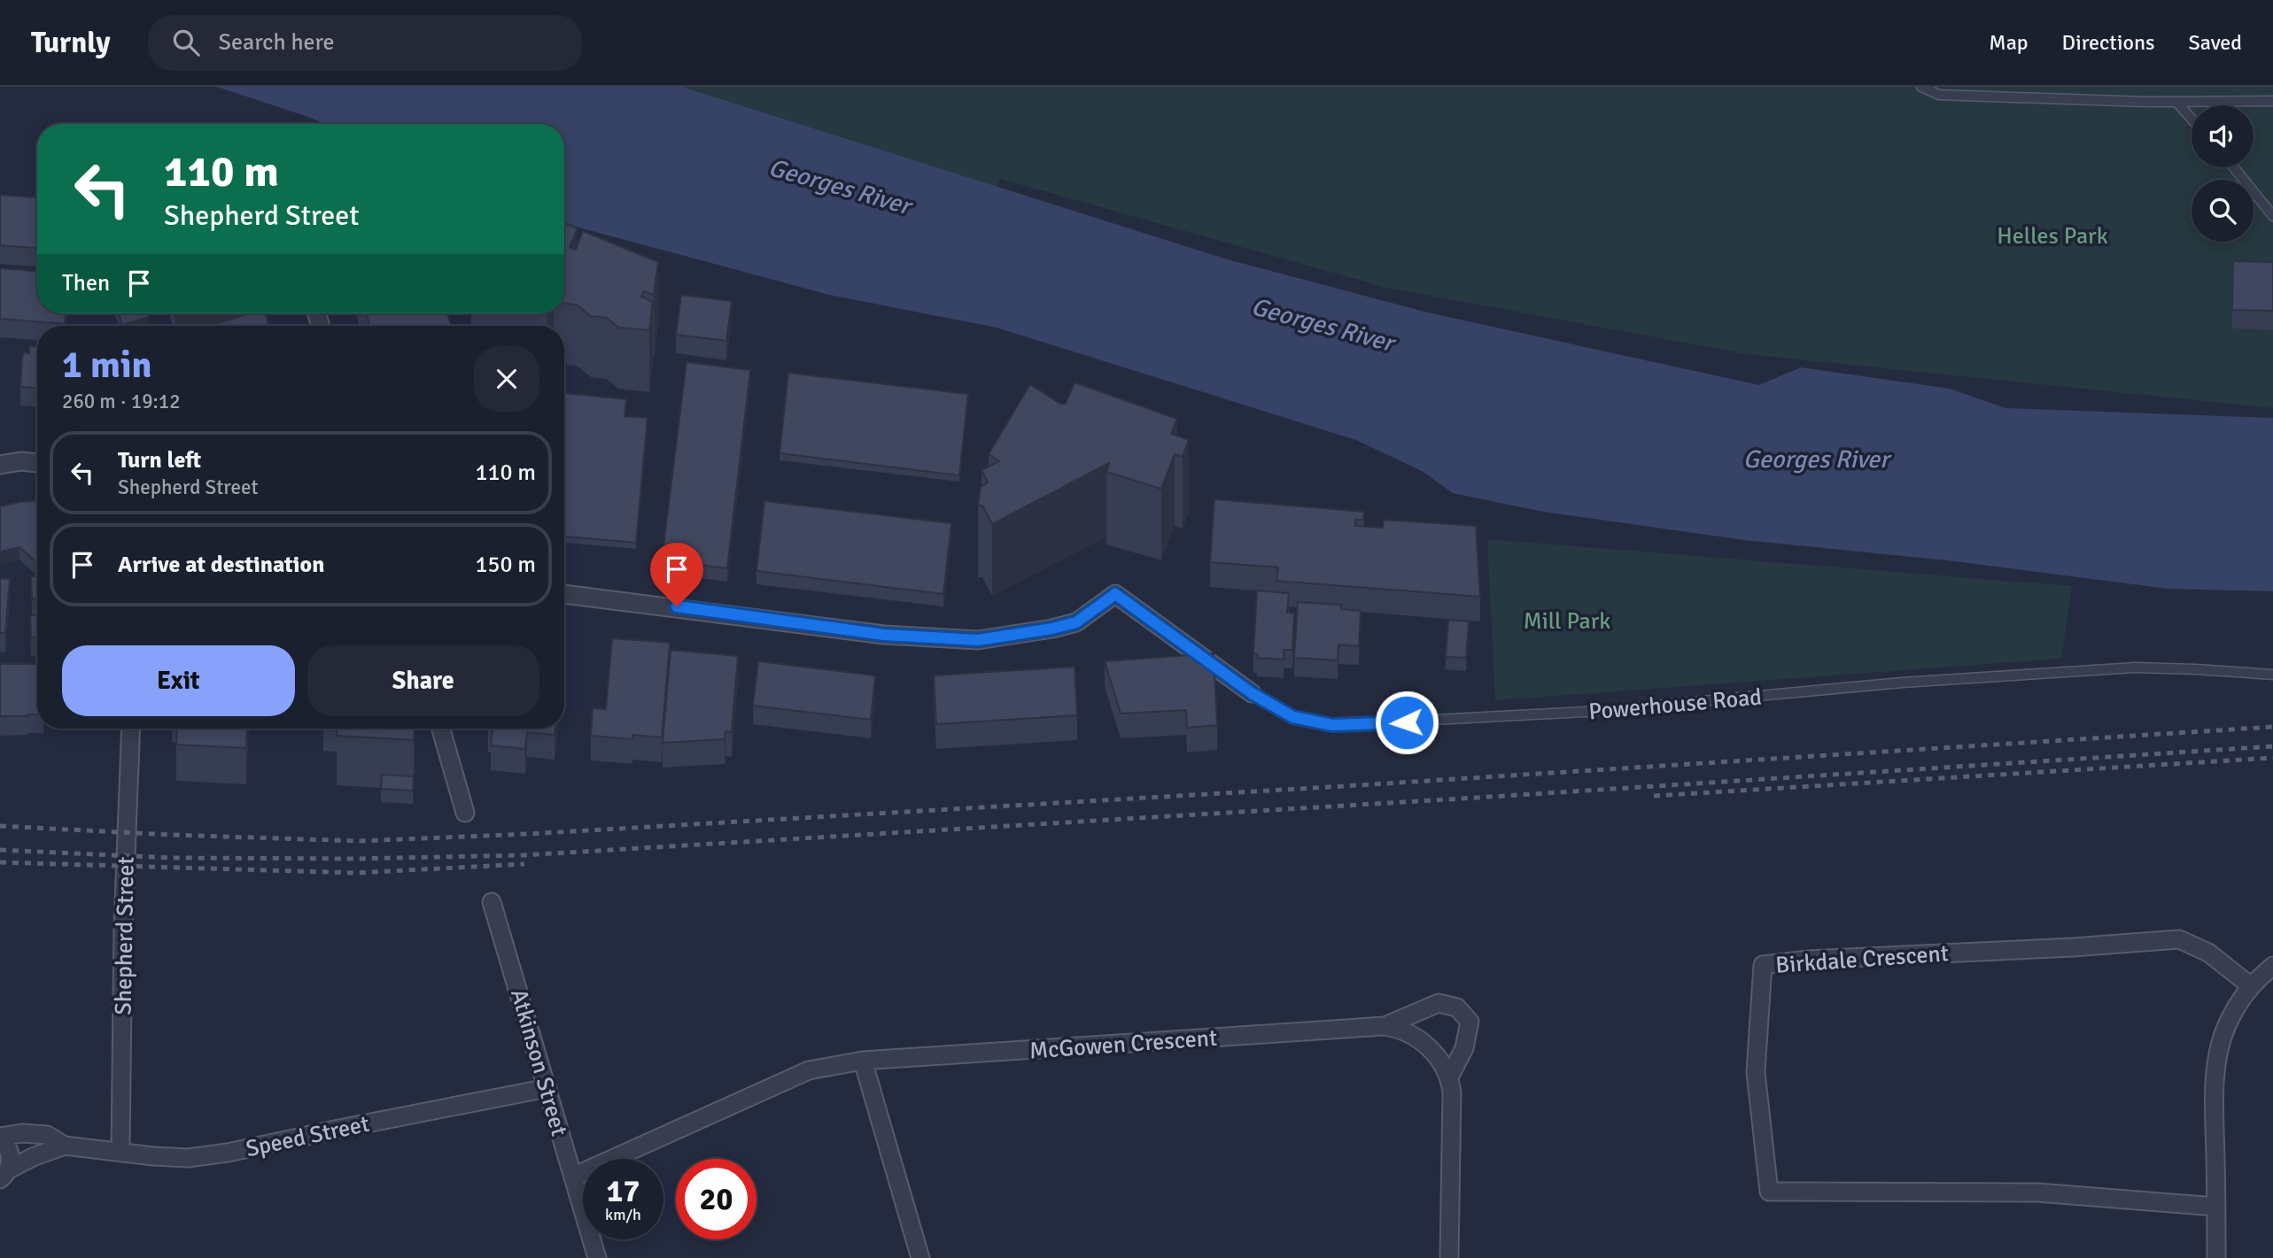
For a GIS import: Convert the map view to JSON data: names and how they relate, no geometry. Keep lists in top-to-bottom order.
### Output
{
  "streets": {
    "street": [
      "Powerhouse Road",
      "Shepherd Street",
      "Birkdale Crescent",
      "McGowen Crescent",
      "Atkinson Street",
      "Speed Street"
    ]
  },
  "crossings": [
    ["Shepherd Street", "Speed Street"],
    ["McGowen Crescent", "Atkinson Street"],
    ["Atkinson Street", "Speed Street"]
  ],
  "water": ["Georges River"],
  "parks": ["Helles Park", "Mill Park"],
  "page": {
    "header": "Turnly",
    "search": "Search here",
    "nav": ["Map", "Directions", "Saved"],
    "turn": ["110 m", "Shepherd Street"],
    "then": "Then",
    "heading": ["1 min", "260 m · 19:12"],
    "list": [
      {
        "name": "Turn left",
        "note": "Shepherd Street",
        "value": "110 m"
      },
      {
        "name": "Arrive at destination",
        "value": "150 m"
      }
    ],
    "buttons": ["Exit", "Share"],
    "speed": "17 km/h",
    "limit": "20"
  }
}
